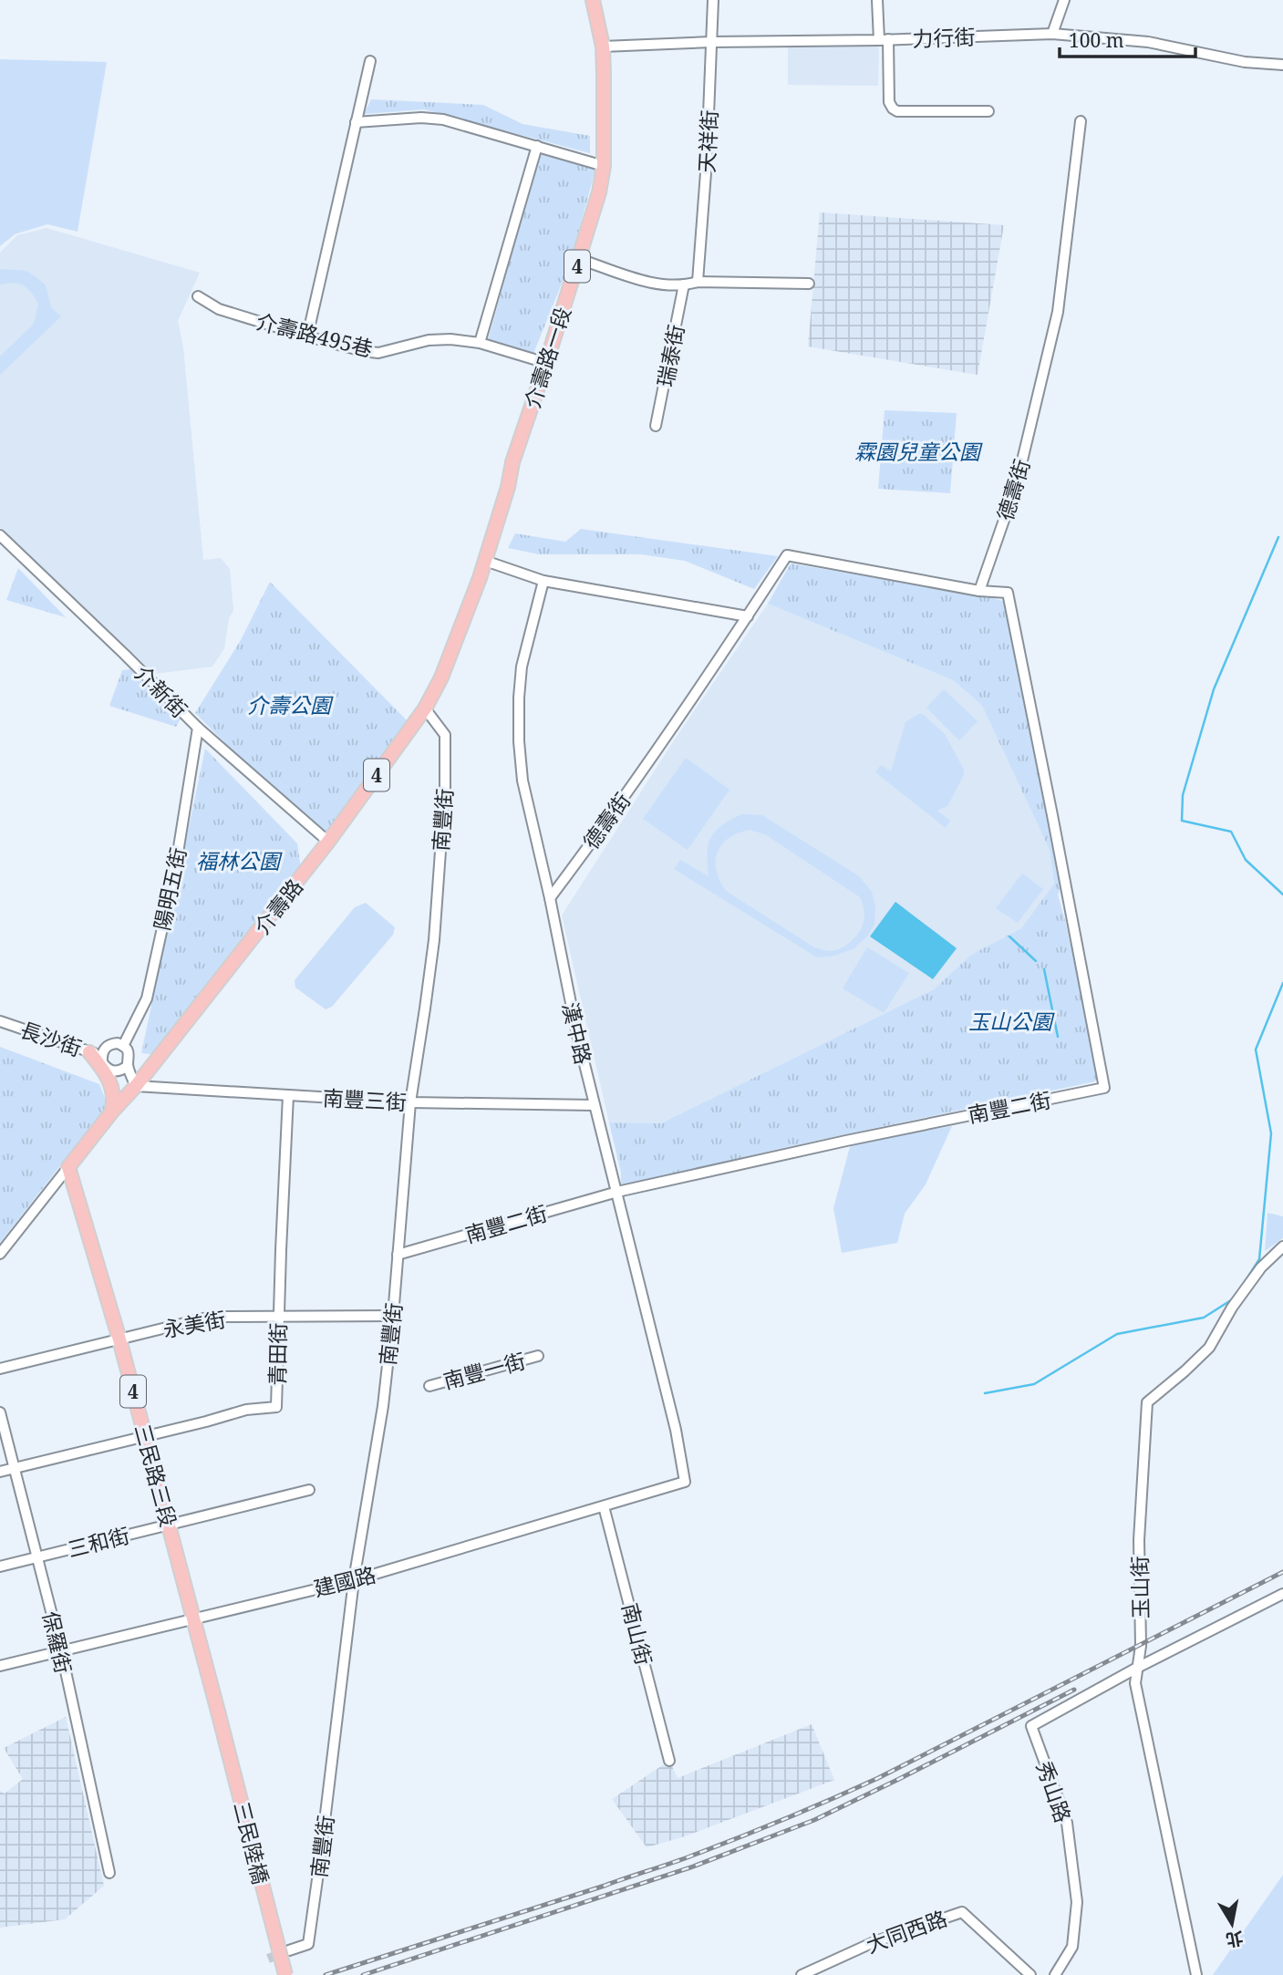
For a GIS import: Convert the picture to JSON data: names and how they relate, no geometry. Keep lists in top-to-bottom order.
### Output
{
  "streets": {
    "main road": [
      "4",
      "介壽路一段",
      "介壽路",
      "三民路三段",
      "三民陸橋"
    ],
    "street": [
      "力行街",
      "天祥街",
      "介壽路495巷",
      "瑞泰街",
      "德壽街",
      "介新街",
      "南豐街",
      "陽明五街",
      "漢中路",
      "長沙街",
      "南豐三街",
      "南豐二街",
      "永美街",
      "青田街",
      "南豐一街",
      "三和街",
      "建國路",
      "玉山街",
      "南山街",
      "保羅街",
      "秀山路",
      "大同西路"
    ]
  },
  "crossings": [
    ["力行街", "天祥街"],
    ["力行街", "介壽路一段"],
    ["介壽路495巷", "介壽路一段"],
    ["介壽路一段", "介壽路"],
    ["德壽街", "漢中路"],
    ["德壽街", "南豐二街"],
    ["介新街", "陽明五街"],
    ["介新街", "介壽路"],
    ["南豐街", "介壽路"],
    ["南豐街", "南豐三街"],
    ["南豐街", "南豐二街"],
    ["南豐街", "永美街"],
    ["南豐街", "建國路"],
    ["陽明五街", "長沙街"],
    ["介壽路", "南豐三街"],
    ["介壽路", "三民路三段"],
    ["漢中路", "南豐三街"],
    ["漢中路", "南豐二街"],
    ["漢中路", "建國路"],
    ["南豐三街", "青田街"],
    ["永美街", "青田街"],
    ["永美街", "三民路三段"],
    ["青田街", "三民路三段"],
    ["青田街", "保羅街"],
    ["三民路三段", "三和街"],
    ["三民路三段", "建國路"],
    ["三民路三段", "三民陸橋"],
    ["三和街", "保羅街"],
    ["建國路", "南山街"],
    ["建國路", "保羅街"],
    ["玉山街", "秀山路"]
  ],
  "parks": [
    "霖園兒童公園",
    "介壽公園",
    "福林公園",
    "玉山公園"
  ],
  "scale_bar": "100 m",
  "north": "bottom"
}
